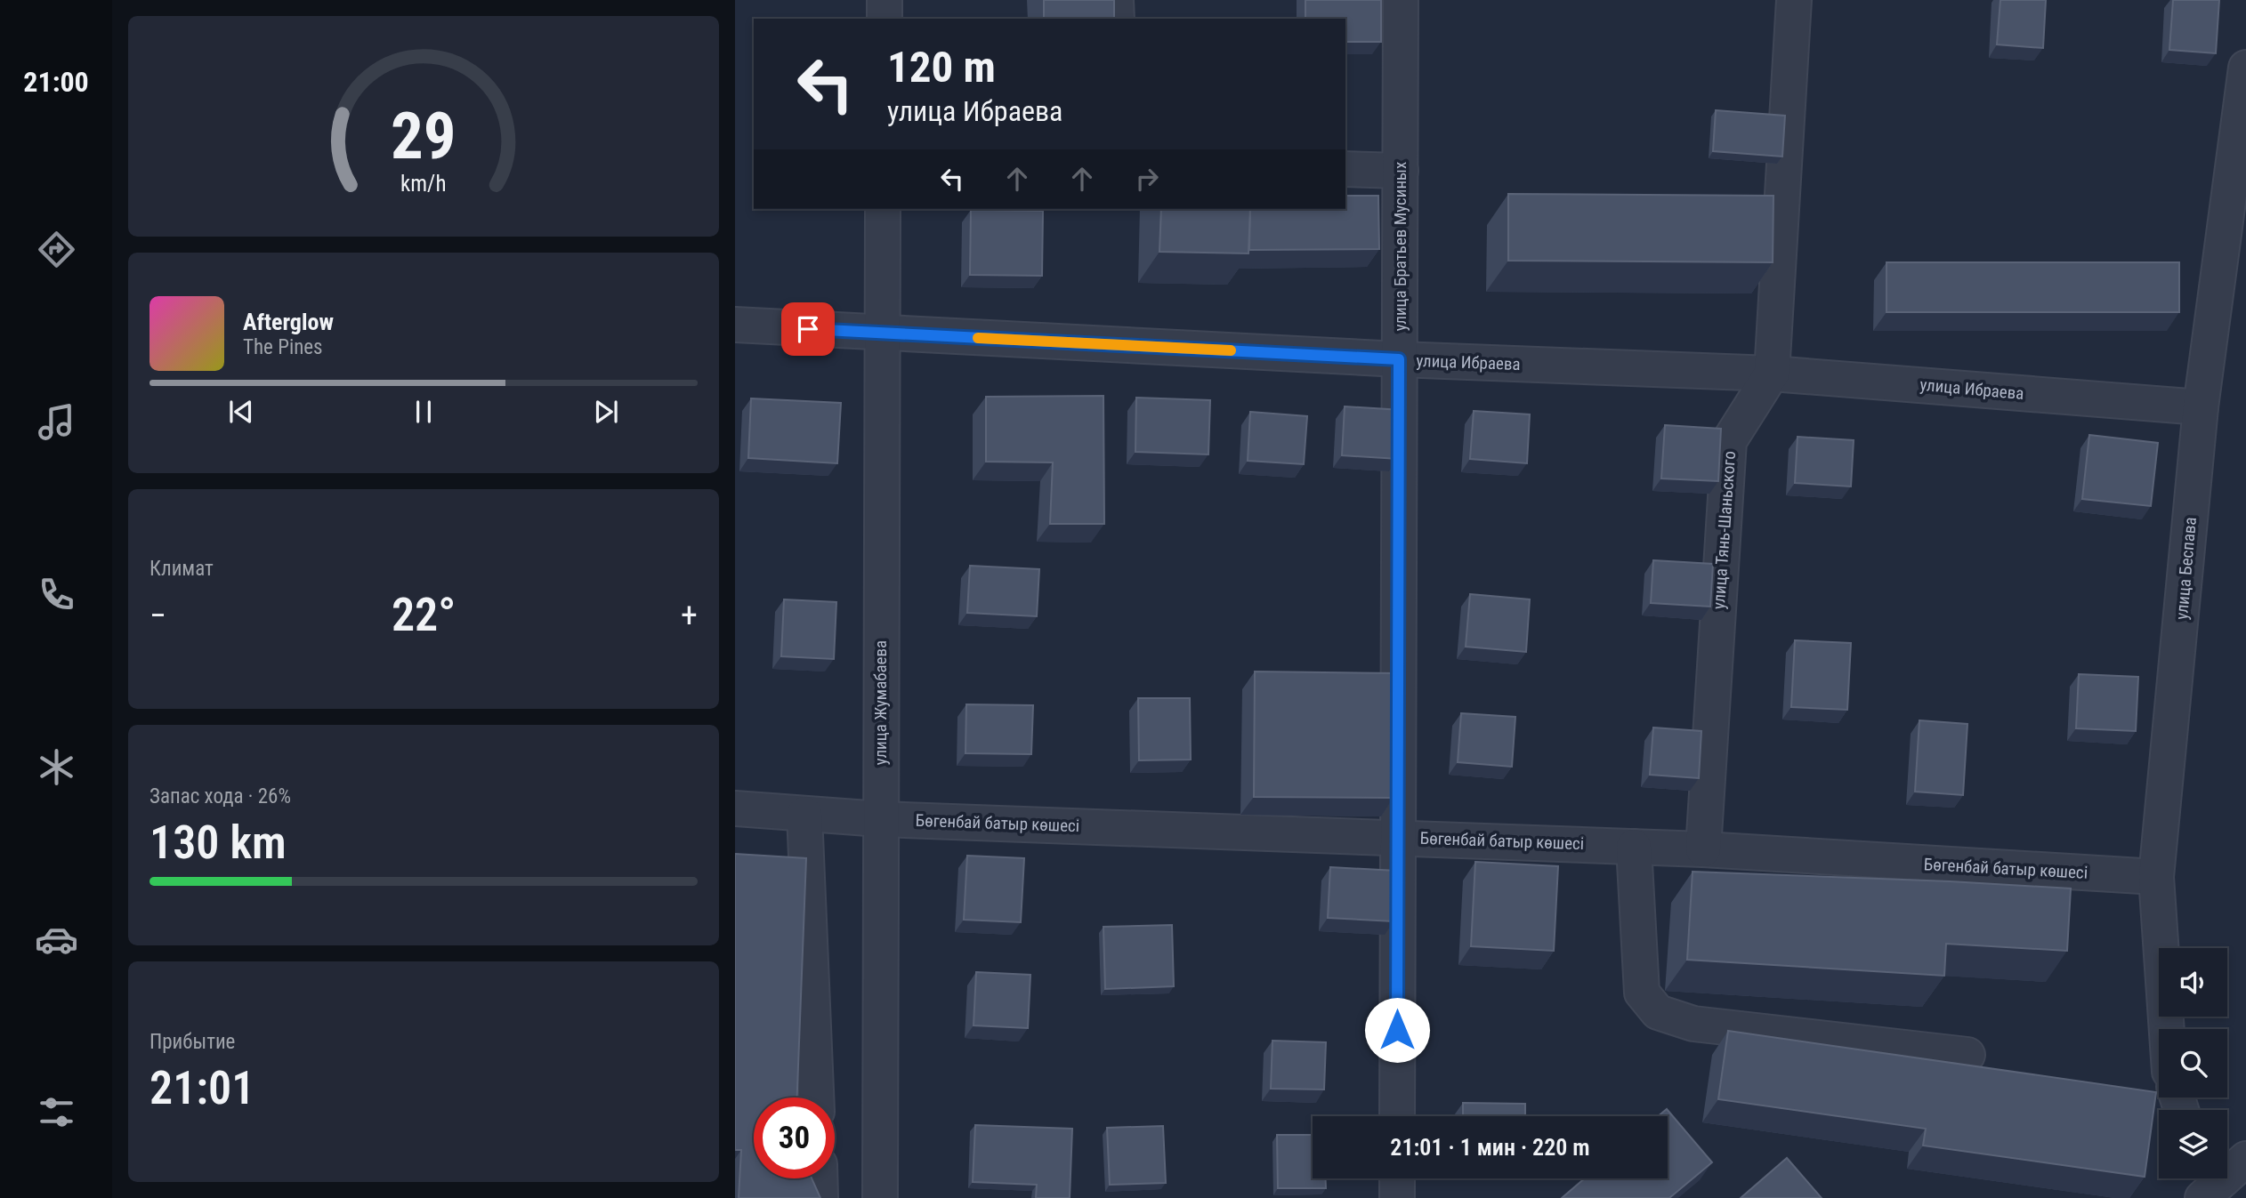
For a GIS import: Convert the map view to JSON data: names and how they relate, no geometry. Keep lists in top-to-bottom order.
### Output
{
  "streets": {
    "street": [
      "улица Братьев Мусиных",
      "улица Ибраева",
      "улица Тянь-Шаньского",
      "улица Беспава",
      "улица Жумабаева",
      "Бөгенбай батыр көшесі"
    ]
  },
  "crossings": [
    ["улица Братьев Мусиных", "улица Ибраева"],
    ["улица Братьев Мусиных", "Бөгенбай батыр көшесі"],
    ["улица Ибраева", "улица Тянь-Шаньского"],
    ["улица Ибраева", "улица Беспава"],
    ["улица Ибраева", "улица Жумабаева"],
    ["улица Тянь-Шаньского", "Бөгенбай батыр көшесі"],
    ["улица Беспава", "Бөгенбай батыр көшесі"],
    ["улица Жумабаева", "Бөгенбай батыр көшесі"]
  ],
  "page": {
    "tabs": "21:00",
    "turn": ["120 m", "улица Ибраева"],
    "song": ["Afterglow", "The Pines"],
    "tile": [
      "Климат",
      ["Запас хода · 26%", "130 km"],
      ["Прибытие", "21:01"]
    ],
    "heat": ["−", "22°", "+"],
    "limit": "30",
    "trip": "21:01 · 1 мин · 220 m",
    "gauge": ["29", "km/h"]
  }
}
